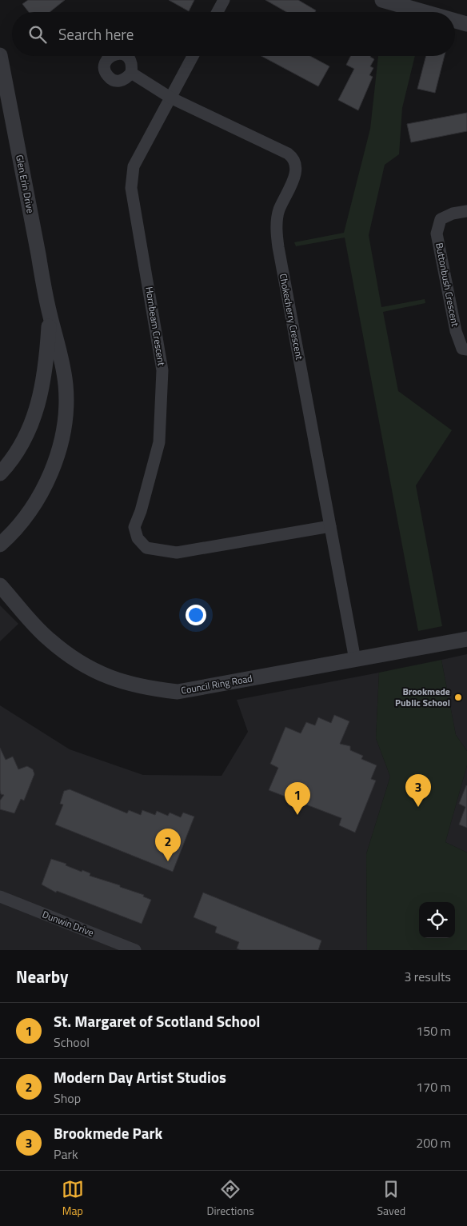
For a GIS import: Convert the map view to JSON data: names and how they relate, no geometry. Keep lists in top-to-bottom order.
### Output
{
  "streets": {
    "street": [
      "Glen Erin Drive",
      "Buttonbush Crescent",
      "Chokecherry Crescent",
      "Hornbeam Crescent",
      "Council Ring Road",
      "Dunwin Drive"
    ]
  },
  "crossings": [
    ["Chokecherry Crescent", "Hornbeam Crescent"],
    ["Chokecherry Crescent", "Council Ring Road"]
  ],
  "places": ["Brookmede Public School"],
  "page": {
    "search": "Search here",
    "pins": ["3", "1", "2"],
    "heading": ["Nearby", "3 results"],
    "list": [
      {
        "mark": "1",
        "name": "St. Margaret of Scotland School",
        "note": "School",
        "value": "150 m"
      },
      {
        "mark": "2",
        "name": "Modern Day Artist Studios",
        "note": "Shop",
        "value": "170 m"
      },
      {
        "mark": "3",
        "name": "Brookmede Park",
        "note": "Park",
        "value": "200 m"
      }
    ],
    "nav": ["Map", "Directions", "Saved"]
  }
}
